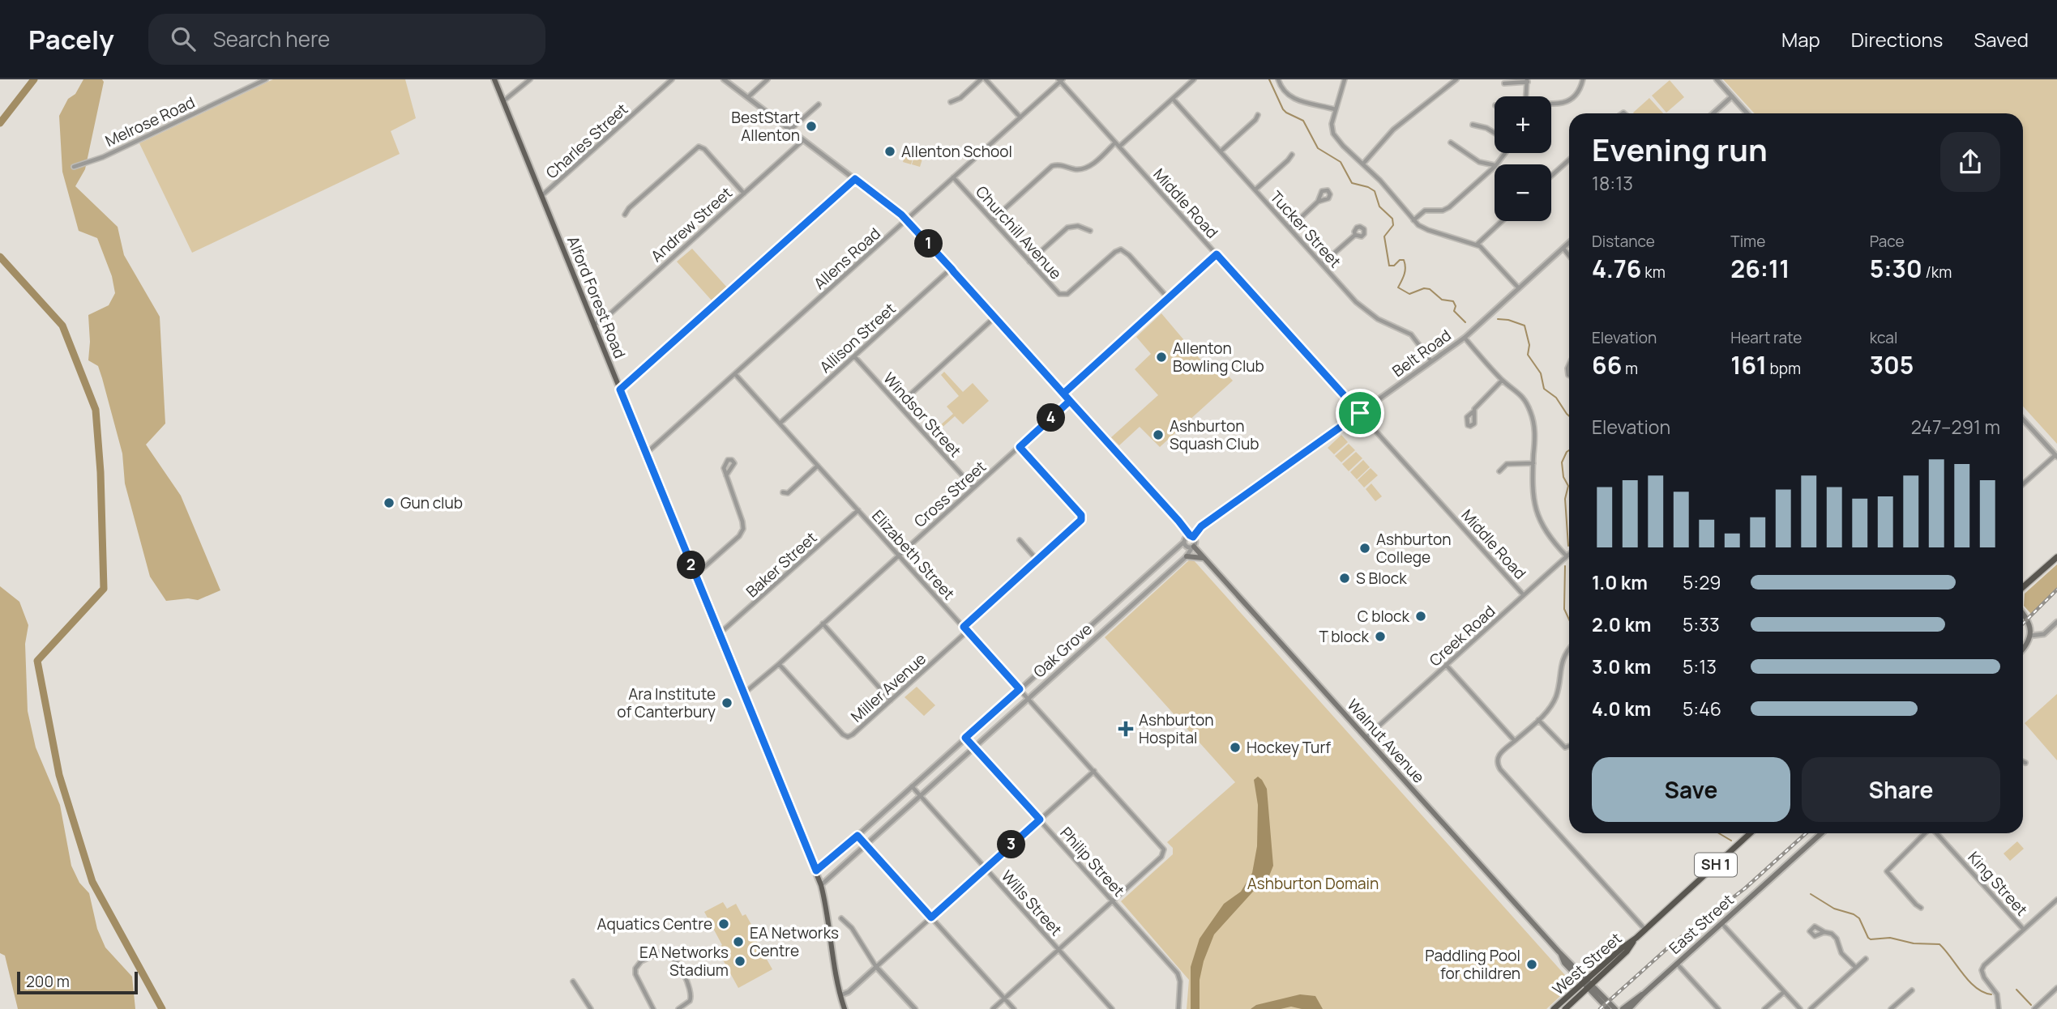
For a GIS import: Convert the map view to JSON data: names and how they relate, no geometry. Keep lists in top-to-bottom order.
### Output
{
  "streets": {
    "highway": ["SH 1", "West Street"],
    "main road": ["Alford Forest Road", "Walnut Avenue", "East Street"],
    "street": [
      "Melrose Road",
      "Charles Street",
      "Middle Road",
      "Andrew Street",
      "Tucker Street",
      "Churchill Avenue",
      "Allens Road",
      "Allison Street",
      "Belt Road",
      "Windsor Street",
      "Cross Street",
      "Elizabeth Street",
      "Baker Street",
      "Creek Road",
      "Oak Grove",
      "Miller Avenue",
      "Philip Street",
      "King Street",
      "Wills Street"
    ]
  },
  "crossings": [
    ["Charles Street", "Alford Forest Road"],
    ["Middle Road", "Allens Road"],
    ["Middle Road", "Belt Road"],
    ["Middle Road", "Creek Road"],
    ["Andrew Street", "Alford Forest Road"],
    ["Tucker Street", "Belt Road"],
    ["Churchill Avenue", "Allens Road"],
    ["Allens Road", "Alford Forest Road"],
    ["Allens Road", "Elizabeth Street"],
    ["Alford Forest Road", "Cross Street"],
    ["Alford Forest Road", "Baker Street"],
    ["Alford Forest Road", "Oak Grove"],
    ["Allison Street", "Windsor Street"],
    ["Allison Street", "Elizabeth Street"],
    ["Belt Road", "Oak Grove"],
    ["Belt Road", "Walnut Avenue"],
    ["Windsor Street", "Cross Street"],
    ["Cross Street", "Elizabeth Street"],
    ["Cross Street", "Miller Avenue"],
    ["Elizabeth Street", "Baker Street"],
    ["Elizabeth Street", "Oak Grove"],
    ["Elizabeth Street", "Miller Avenue"],
    ["Elizabeth Street", "Philip Street"],
    ["Creek Road", "Walnut Avenue"],
    ["Oak Grove", "Walnut Avenue"],
    ["Oak Grove", "Philip Street"],
    ["Oak Grove", "Wills Street"],
    ["Walnut Avenue", "West Street"]
  ],
  "parks": ["Ashburton Domain"],
  "places": {
    "other": [
      "BestStart Allenton",
      "Allenton School",
      "Allenton Bowling Club",
      "Ashburton Squash Club",
      "Gun club",
      "Ashburton College",
      "S Block",
      "C block",
      "T block",
      "Ara Institute of Canterbury",
      "Hockey Turf",
      "Aquatics Centre",
      "EA Networks Centre",
      "EA Networks Stadium",
      "Paddling Pool for children"
    ],
    "health": ["Ashburton Hospital"]
  },
  "scale_bar": "200 m",
  "page": {
    "header": "Pacely",
    "search": "Search here",
    "nav": ["Map", "Directions", "Saved"],
    "map_buttons": ["+", "−"],
    "heading": ["Evening run", "18:13"],
    "stats": [
      ["Distance", "4.76 km"],
      ["Time", "26:11"],
      ["Pace", "5:30 /km"],
      ["Elevation", "66 m"],
      ["Heart rate", "161 bpm"],
      ["kcal", "305"]
    ],
    "pins": [
      "1",
      "4",
      "2",
      "3"
    ],
    "chart": ["Elevation", "247–291 m"],
    "list": [
      {
        "name": "1.0 km",
        "note": "5:29"
      },
      {
        "name": "2.0 km",
        "note": "5:33"
      },
      {
        "name": "3.0 km",
        "note": "5:13"
      },
      {
        "name": "4.0 km",
        "note": "5:46"
      }
    ],
    "buttons": ["Save", "Share"],
    "scale": "200 m"
  }
}
